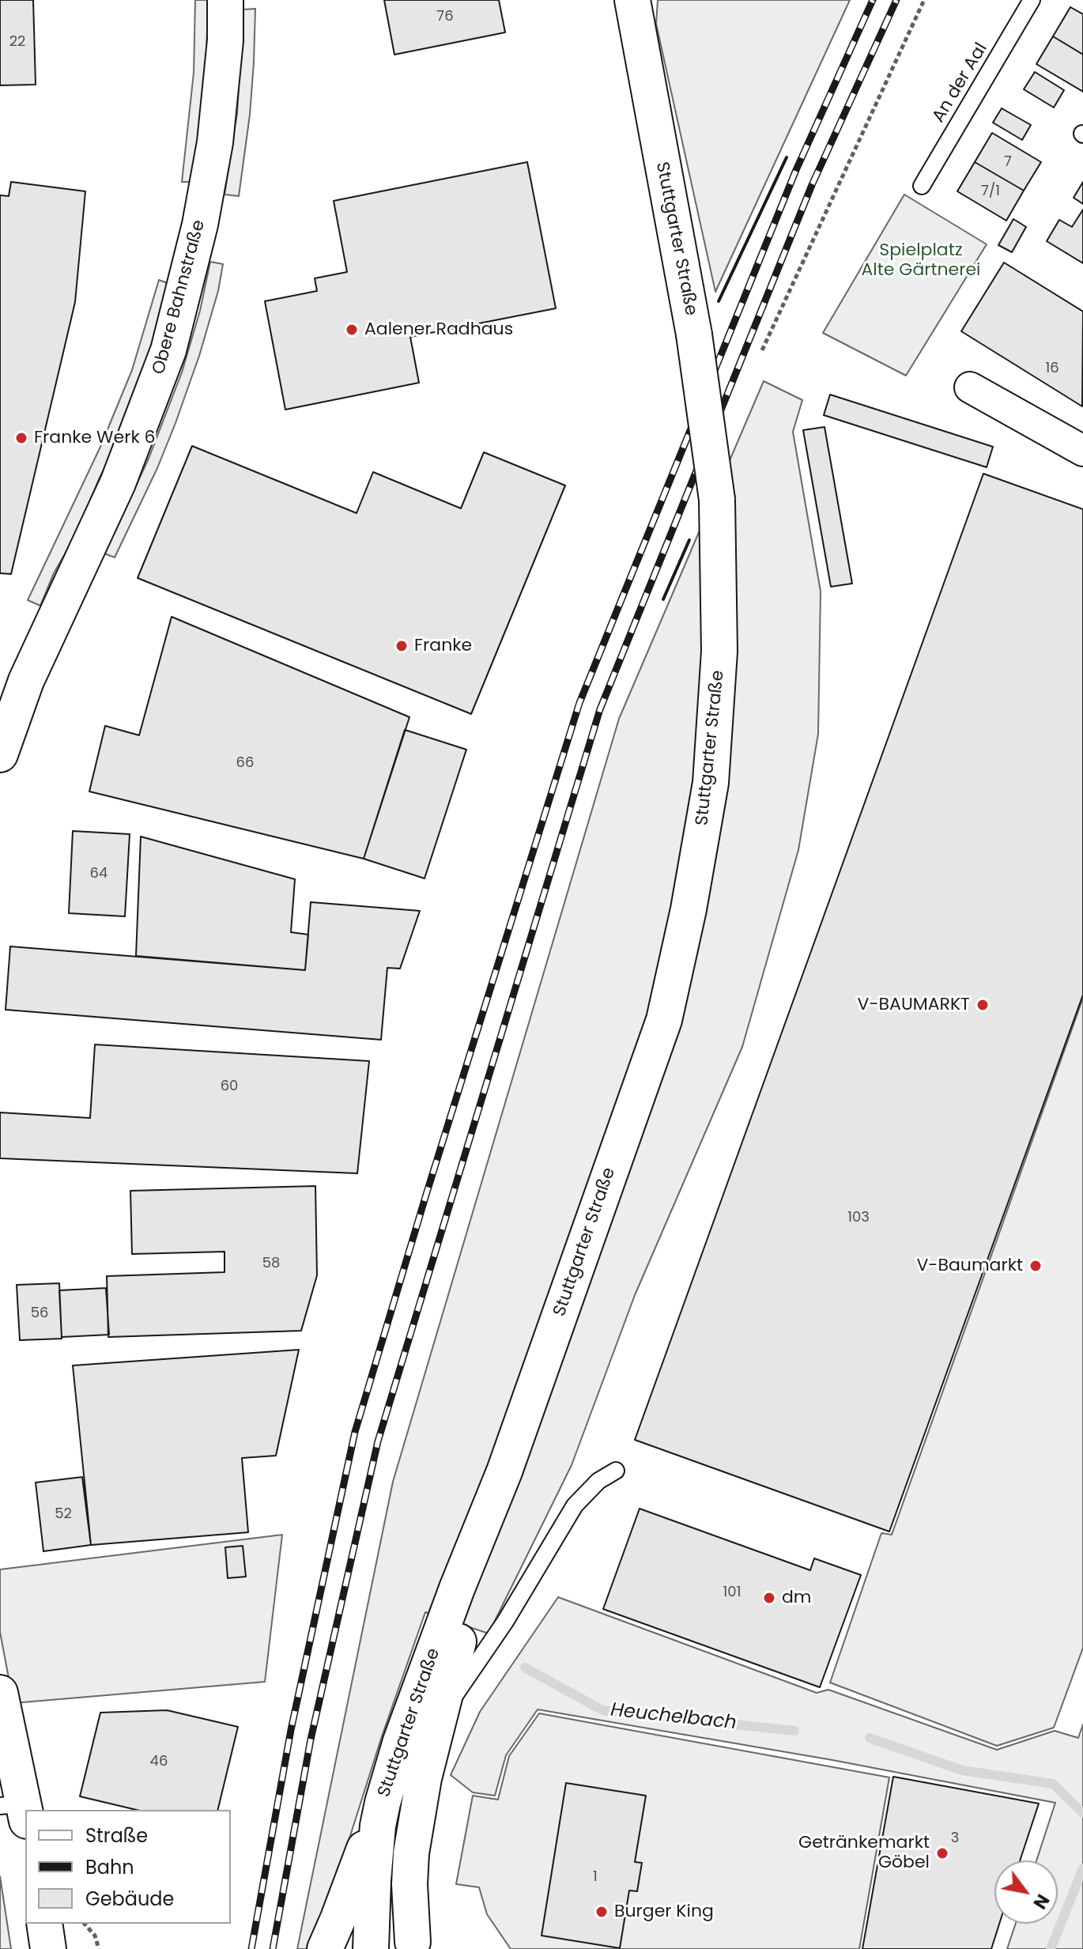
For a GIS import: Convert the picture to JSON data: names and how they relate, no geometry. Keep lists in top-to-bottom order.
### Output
{
  "streets": {
    "main road": ["Stuttgarter Straße", "Obere Bahnstraße"],
    "lane": ["An der Aal"]
  },
  "water": ["Heuchelbach"],
  "parks": ["Spielplatz Alte Gärtnerei"],
  "places": [
    "Aalener Radhaus",
    "Franke Werk 6",
    "Franke",
    "V-BAUMARKT",
    "V-Baumarkt",
    "dm",
    "Getränkemarkt Göbel",
    "Burger King"
  ],
  "house_numbers": [
    "76",
    "22",
    "7",
    "7/1",
    "16",
    "66",
    "64",
    "60",
    "103",
    "58",
    "56",
    "52",
    "101",
    "46",
    "3",
    "1"
  ],
  "legend": ["Straße", "Bahn", "Gebäude"],
  "north": "bottom right"
}
